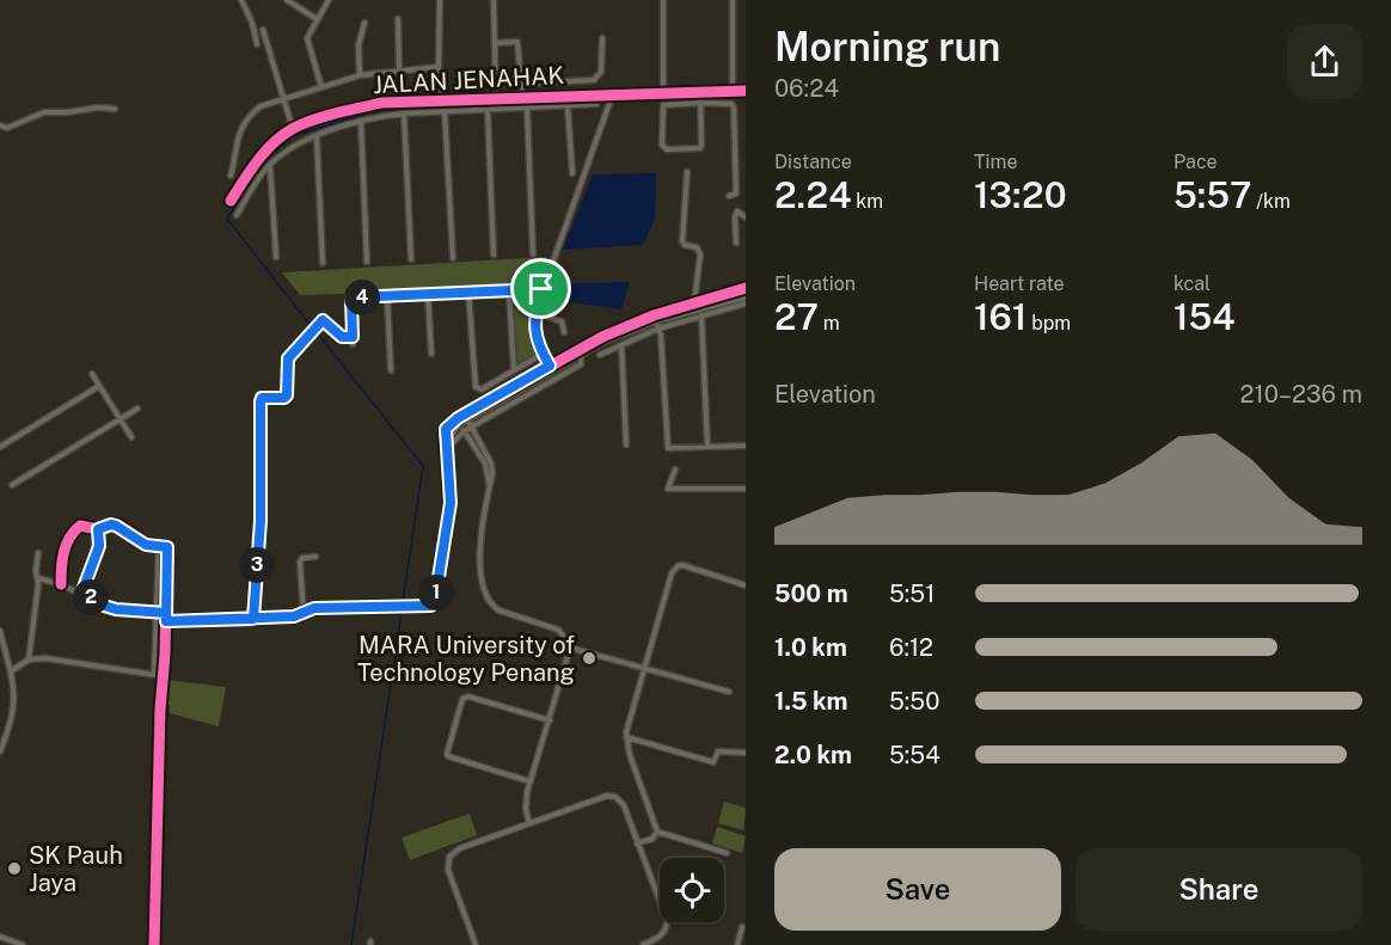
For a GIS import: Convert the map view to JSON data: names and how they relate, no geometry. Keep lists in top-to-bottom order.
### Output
{
  "streets": {
    "street": ["JALAN JENAHAK"]
  },
  "places": ["MARA University of Technology Penang", "SK Pauh Jaya"],
  "page": {
    "heading": ["Morning run", "06:24"],
    "stats": [
      ["Distance", "2.24 km"],
      ["Time", "13:20"],
      ["Pace", "5:57 /km"],
      ["Elevation", "27 m"],
      ["Heart rate", "161 bpm"],
      ["kcal", "154"]
    ],
    "pins": [
      "4",
      "3",
      "1",
      "2"
    ],
    "chart": ["Elevation", "210–236 m"],
    "list": [
      {
        "name": "500 m",
        "note": "5:51"
      },
      {
        "name": "1.0 km",
        "note": "6:12"
      },
      {
        "name": "1.5 km",
        "note": "5:50"
      },
      {
        "name": "2.0 km",
        "note": "5:54"
      }
    ],
    "buttons": ["Save", "Share"]
  }
}
